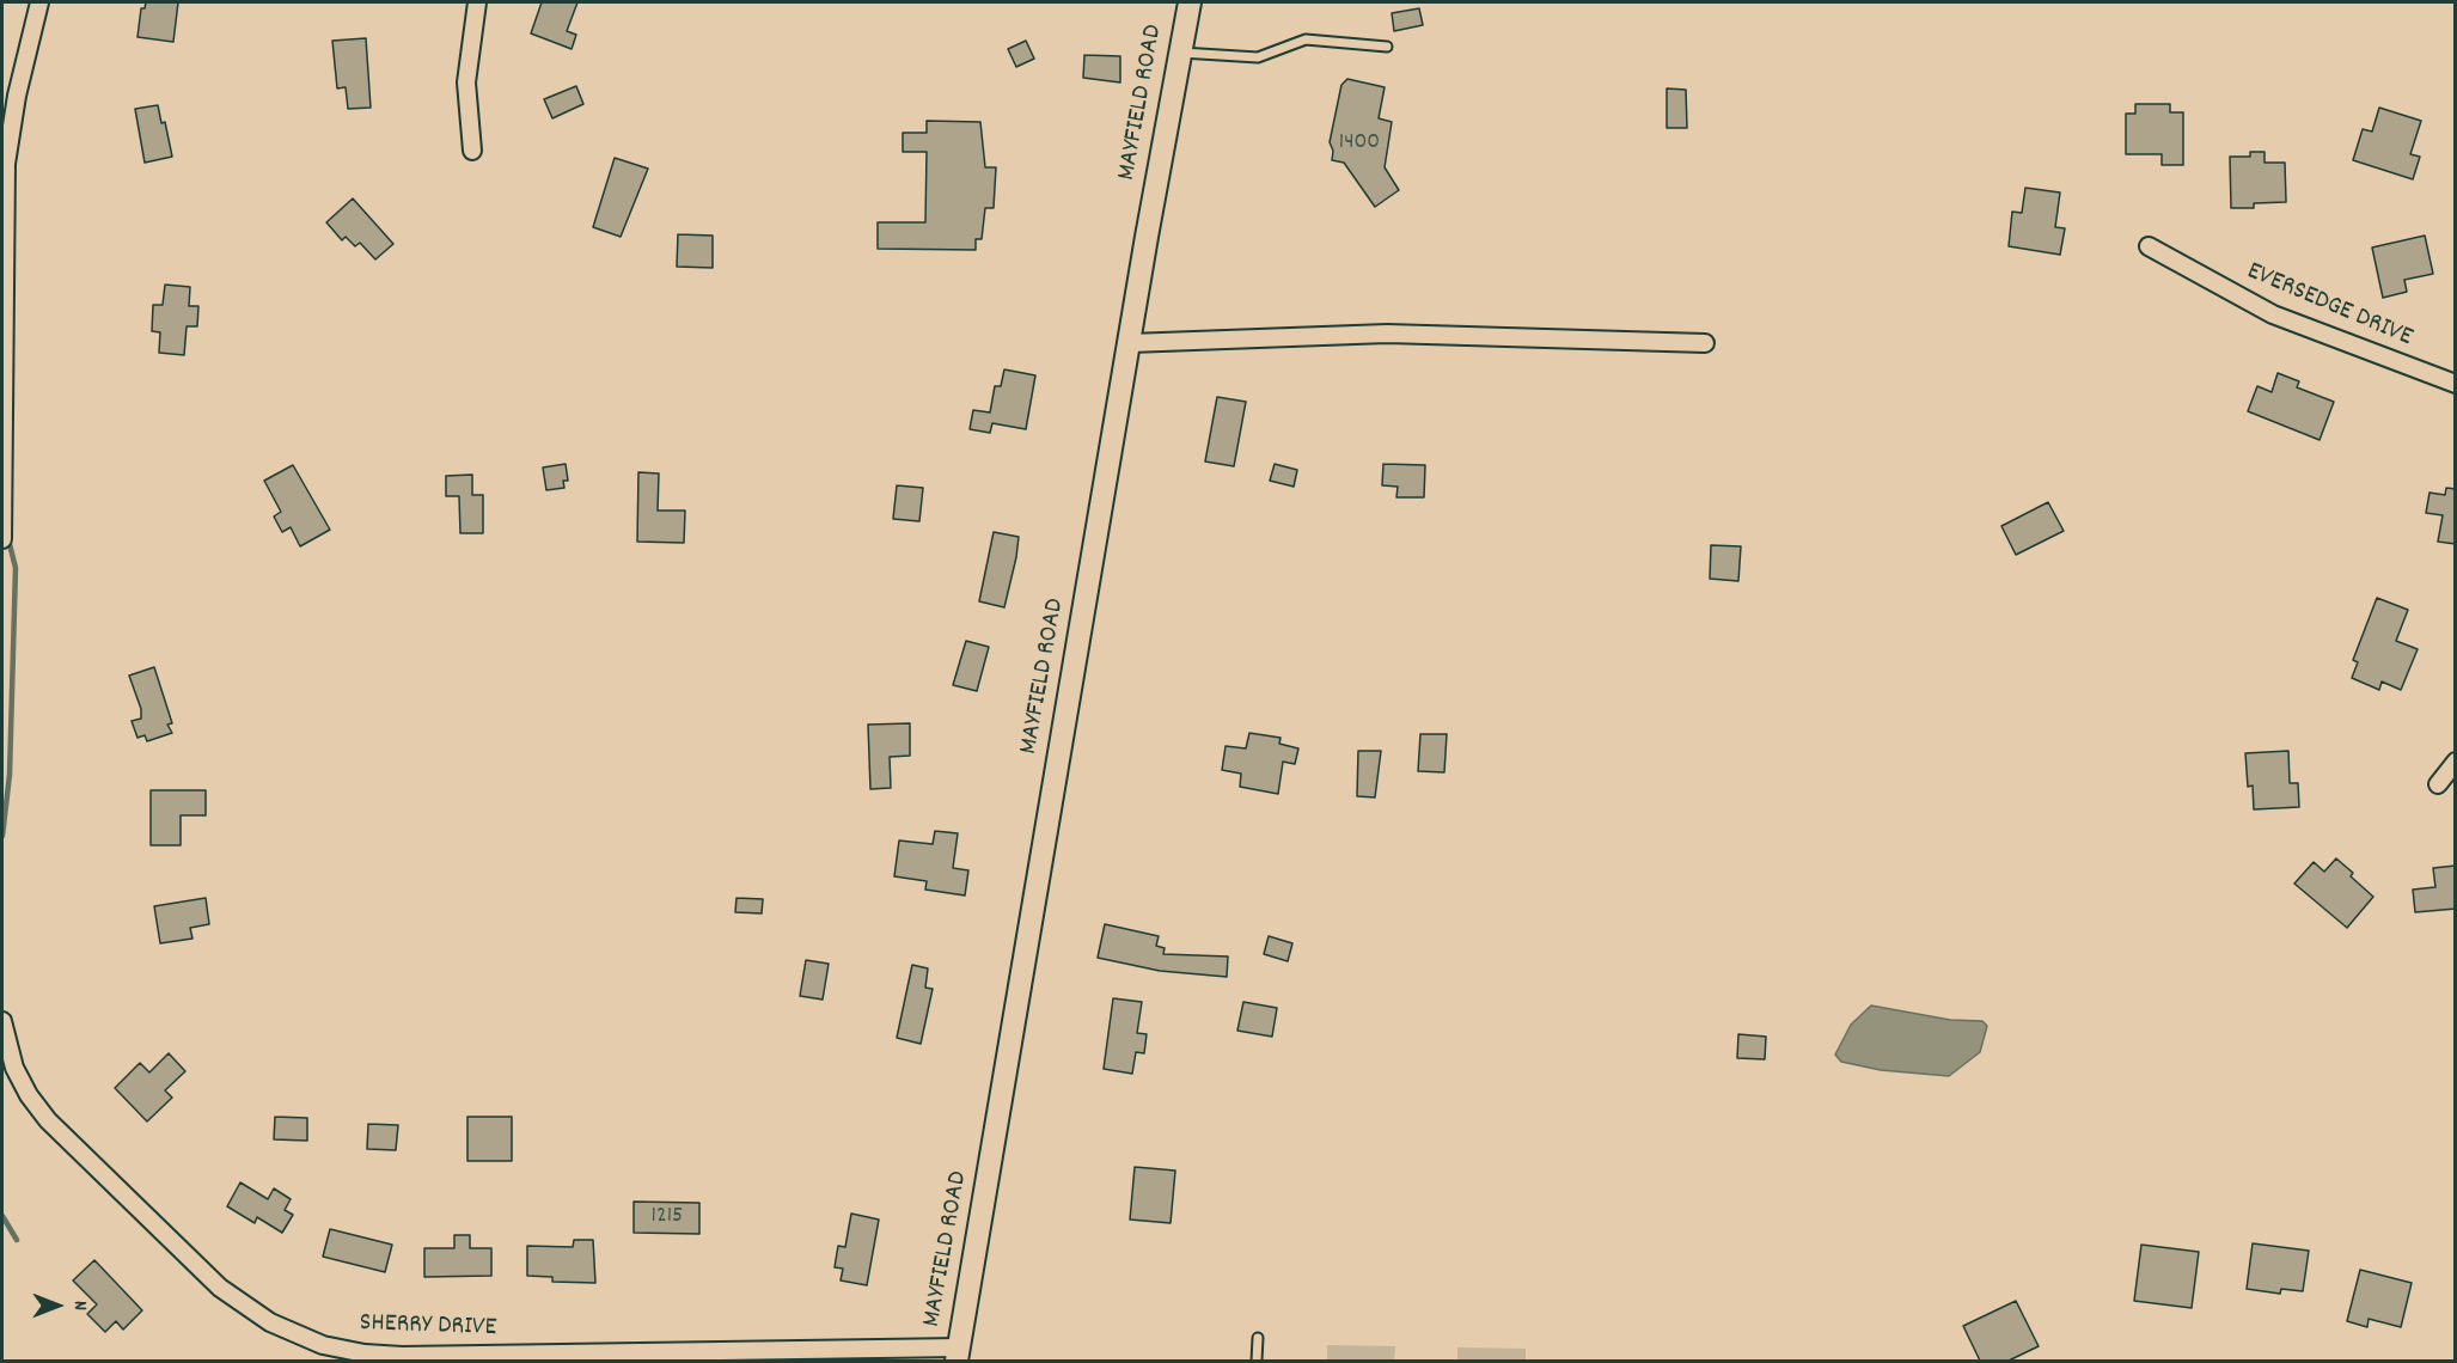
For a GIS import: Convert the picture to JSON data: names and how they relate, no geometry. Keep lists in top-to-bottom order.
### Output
{
  "streets": {
    "street": ["MAYFIELD ROAD", "EVERSEDGE DRIVE", "SHERRY DRIVE"]
  },
  "crossings": [
    ["MAYFIELD ROAD", "SHERRY DRIVE"]
  ],
  "house_numbers": ["1400", "1215"],
  "north": "right"
}
